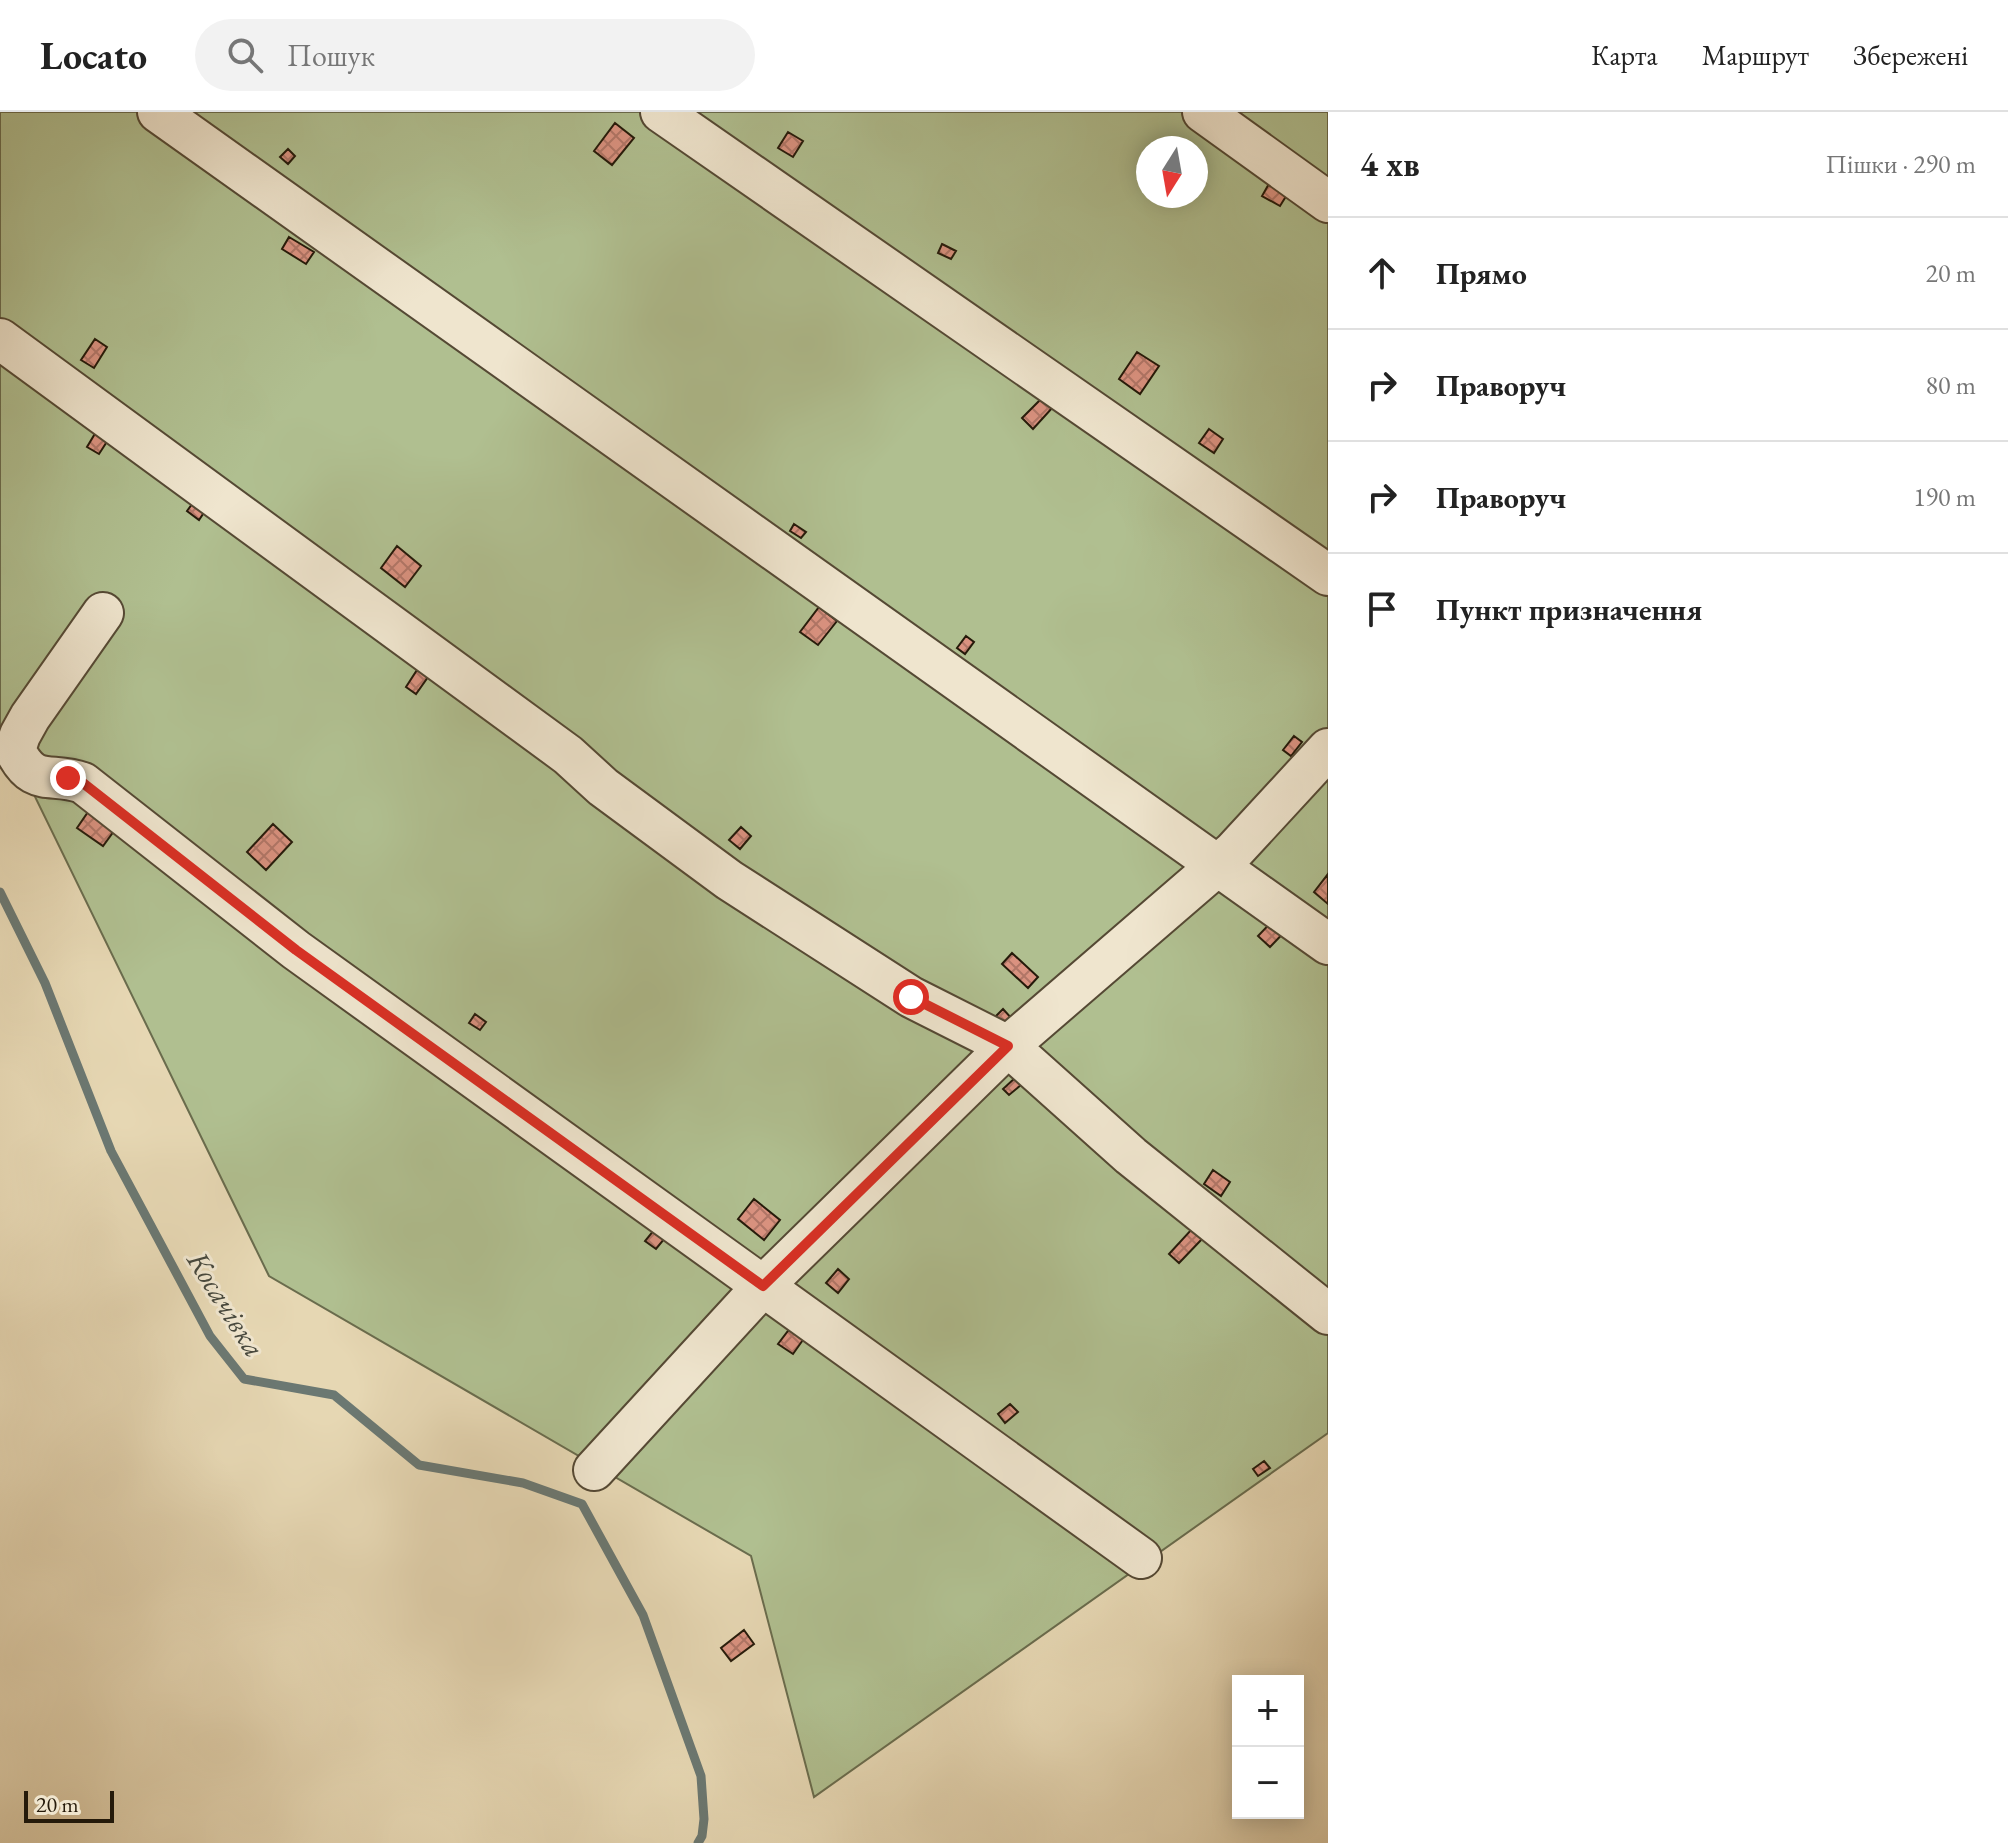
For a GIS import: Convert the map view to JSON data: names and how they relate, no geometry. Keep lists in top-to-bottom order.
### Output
{
  "water": ["Косачівка"],
  "scale_bar": "20 m",
  "north": "bottom",
  "page": {
    "header": "Locato",
    "search": "Пошук",
    "nav": ["Карта", "Маршрут", "Збережені"],
    "heading": ["4 хв", "Пішки · 290 m"],
    "list": [
      ["Прямо", "20 m"],
      ["Праворуч", "80 m"],
      ["Праворуч", "190 m"],
      "Пункт призначення"
    ],
    "map_buttons": ["+", "−"],
    "scale": "20 m"
  }
}
